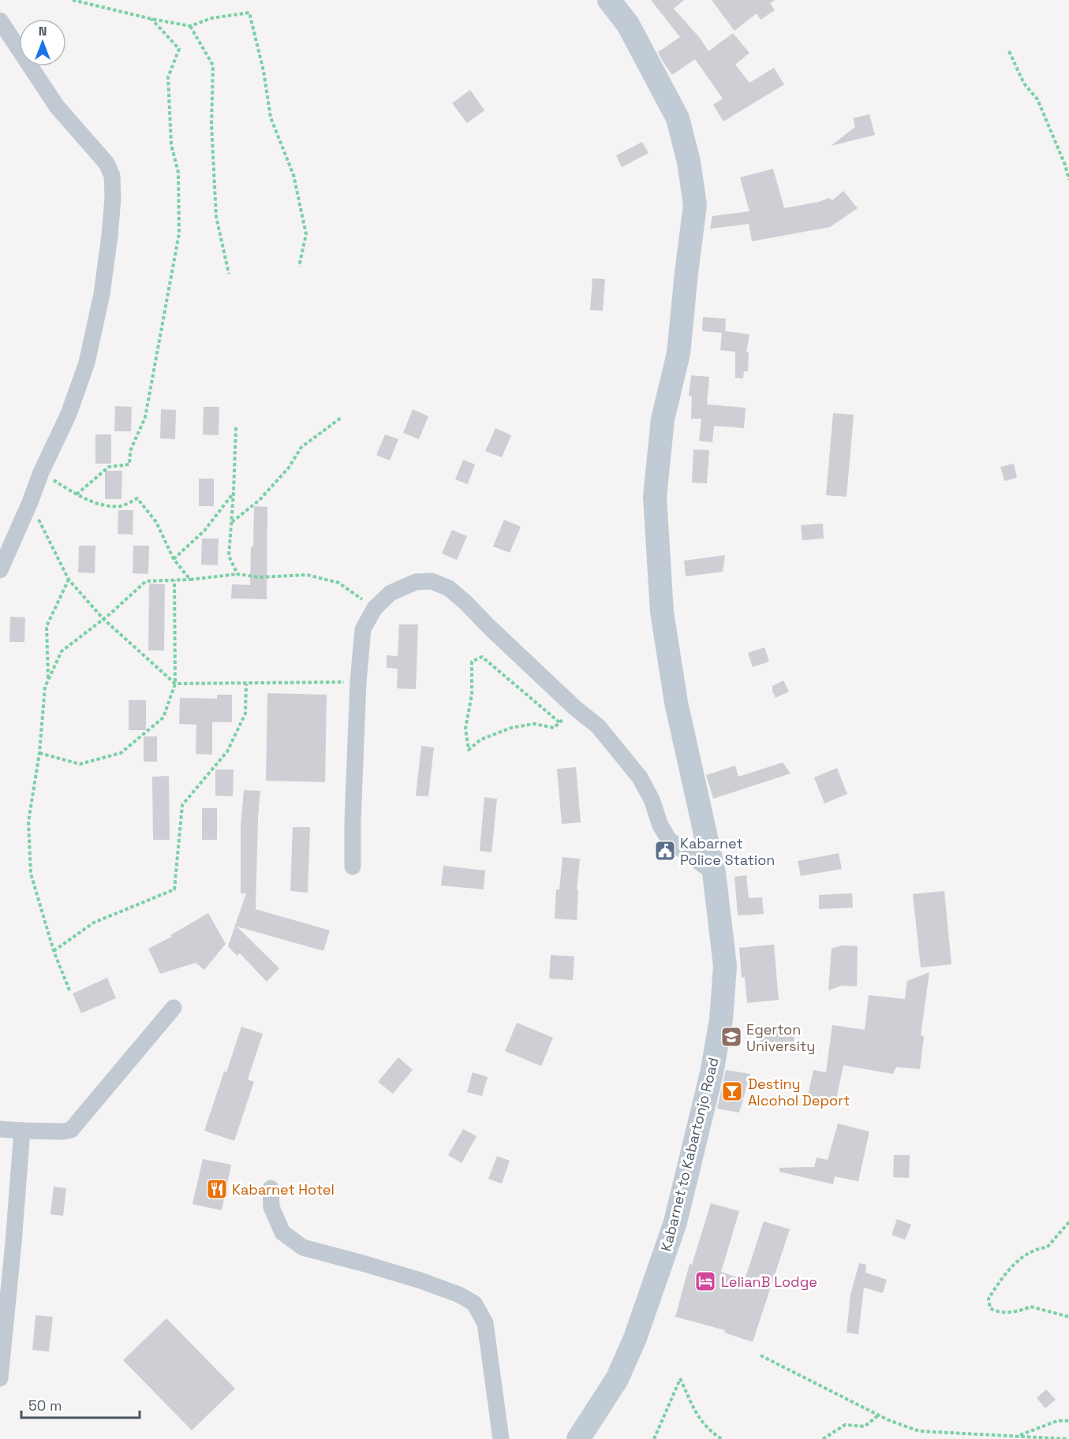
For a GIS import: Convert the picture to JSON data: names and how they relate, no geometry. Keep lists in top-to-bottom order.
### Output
{
  "streets": {
    "main road": ["Kabarnet to Kabartonjo Road"]
  },
  "places": {
    "public building": ["Kabarnet Police Station"],
    "school or university": ["Egerton University"],
    "bar": ["Destiny Alcohol Deport"],
    "restaurant": ["Kabarnet Hotel"],
    "hotel": ["LelianB Lodge"]
  },
  "scale_bar": "50 m",
  "north": "top"
}
